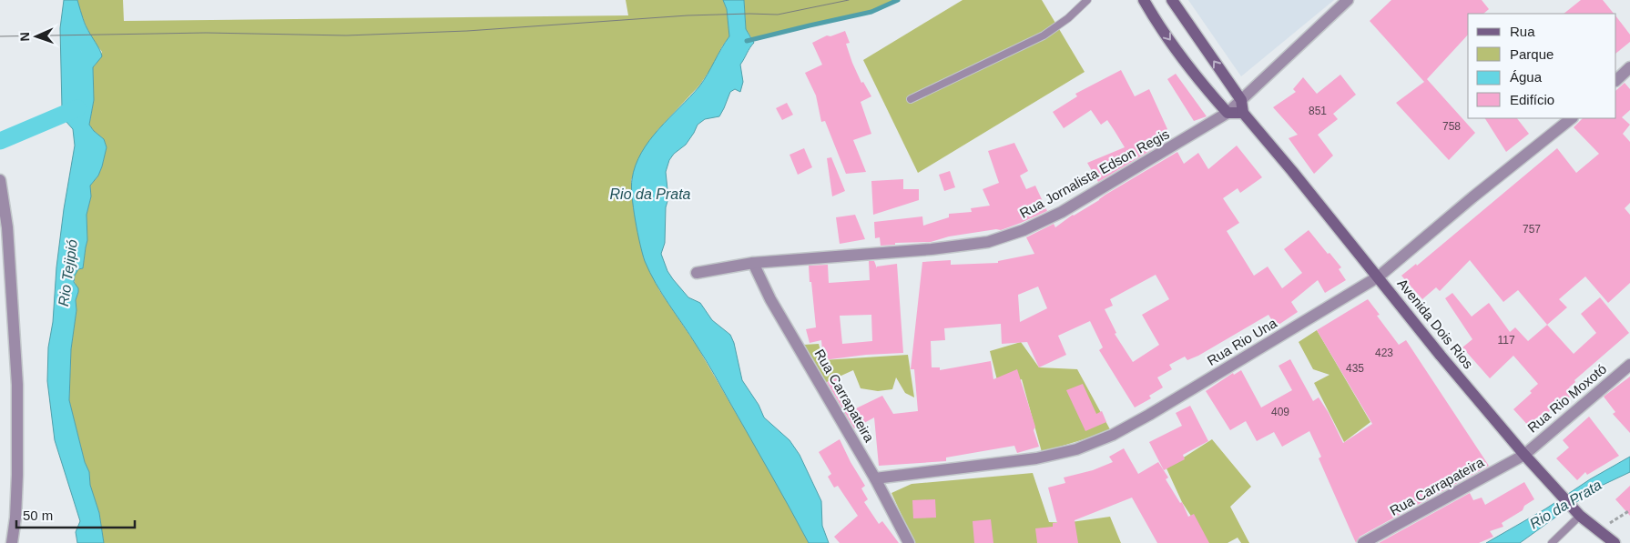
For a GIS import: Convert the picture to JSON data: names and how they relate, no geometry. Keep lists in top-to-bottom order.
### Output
{
  "streets": {
    "main road": ["Avenida Dois Rios"],
    "street": [
      "Rua Jornalista Edson Regis",
      "Rua Rio Una",
      "Rua Carrapateira",
      "Rua Rio Moxotó"
    ]
  },
  "crossings": [
    ["Rua Jornalista Edson Regis", "Rua Carrapateira"],
    ["Avenida Dois Rios", "Rua Rio Una"],
    ["Avenida Dois Rios", "Rua Carrapateira"],
    ["Avenida Dois Rios", "Rua Rio Moxotó"],
    ["Rua Rio Una", "Rua Carrapateira"],
    ["Rua Carrapateira", "Rua Rio Moxotó"]
  ],
  "water": ["Rio da Prata", "Rio Tejipió"],
  "house_numbers": [
    "851",
    "758",
    "757",
    "117",
    "423",
    "435",
    "409"
  ],
  "legend": [
    "Rua",
    "Parque",
    "Água",
    "Edifício"
  ],
  "scale_bar": "50 m",
  "north": "left"
}
